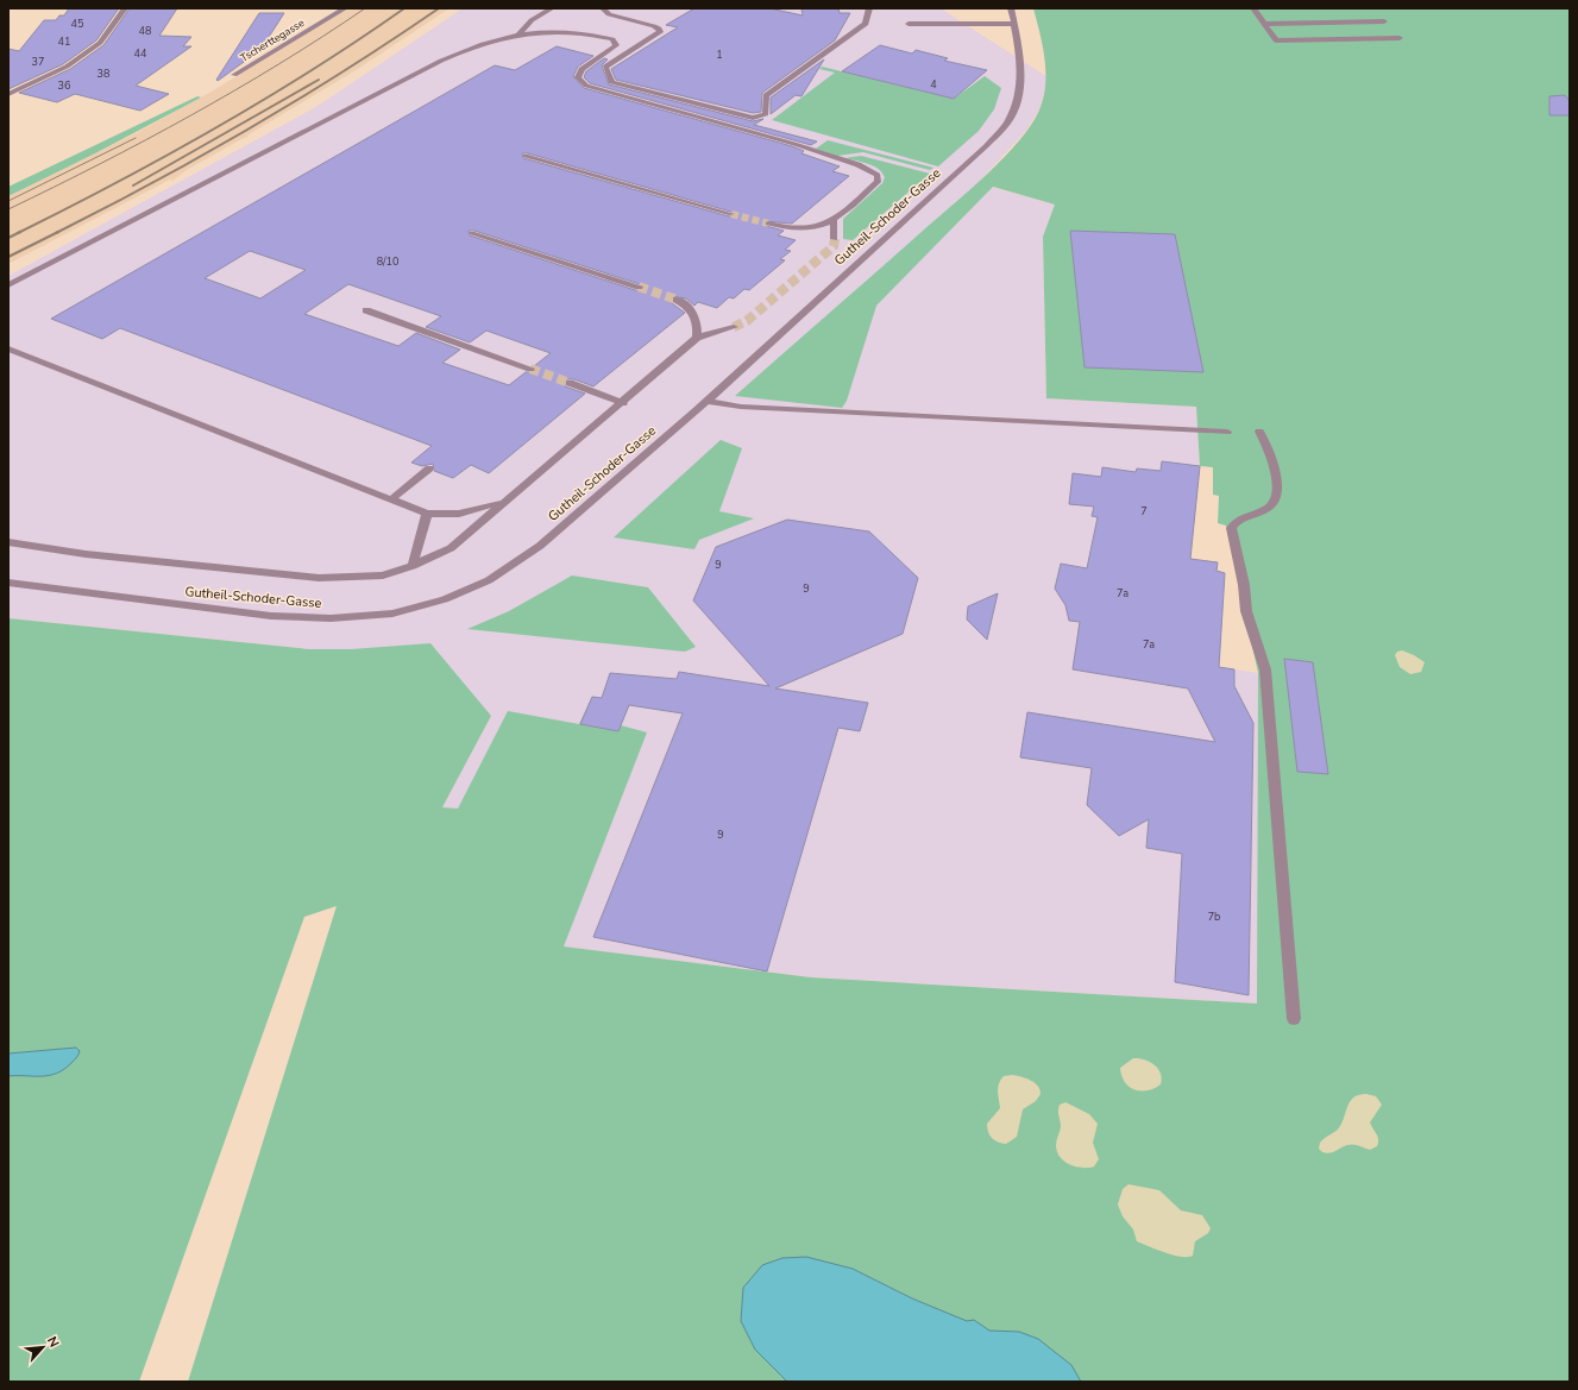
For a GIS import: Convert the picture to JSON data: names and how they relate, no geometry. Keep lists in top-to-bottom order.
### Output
{
  "streets": {
    "street": ["Tscherttegasse", "Gutheil-Schoder-Gasse"]
  },
  "house_numbers": [
    "45",
    "48",
    "41",
    "44",
    "1",
    "37",
    "38",
    "4",
    "36",
    "8/10",
    "7",
    "9",
    "9",
    "7a",
    "7a",
    "9",
    "7b"
  ],
  "north": "top right"
}
